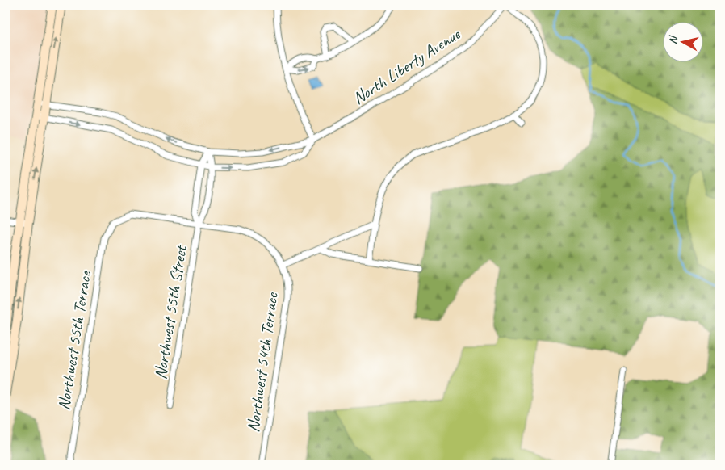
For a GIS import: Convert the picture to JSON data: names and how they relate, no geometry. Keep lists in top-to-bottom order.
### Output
{
  "streets": {
    "street": [
      "North Liberty Avenue",
      "Northwest 55th Street",
      "Northwest 55th Terrace",
      "Northwest 54th Terrace"
    ]
  },
  "crossings": [
    ["North Liberty Avenue", "Northwest 55th Street"],
    ["Northwest 55th Street", "Northwest 55th Terrace"]
  ],
  "north": "left"
}
